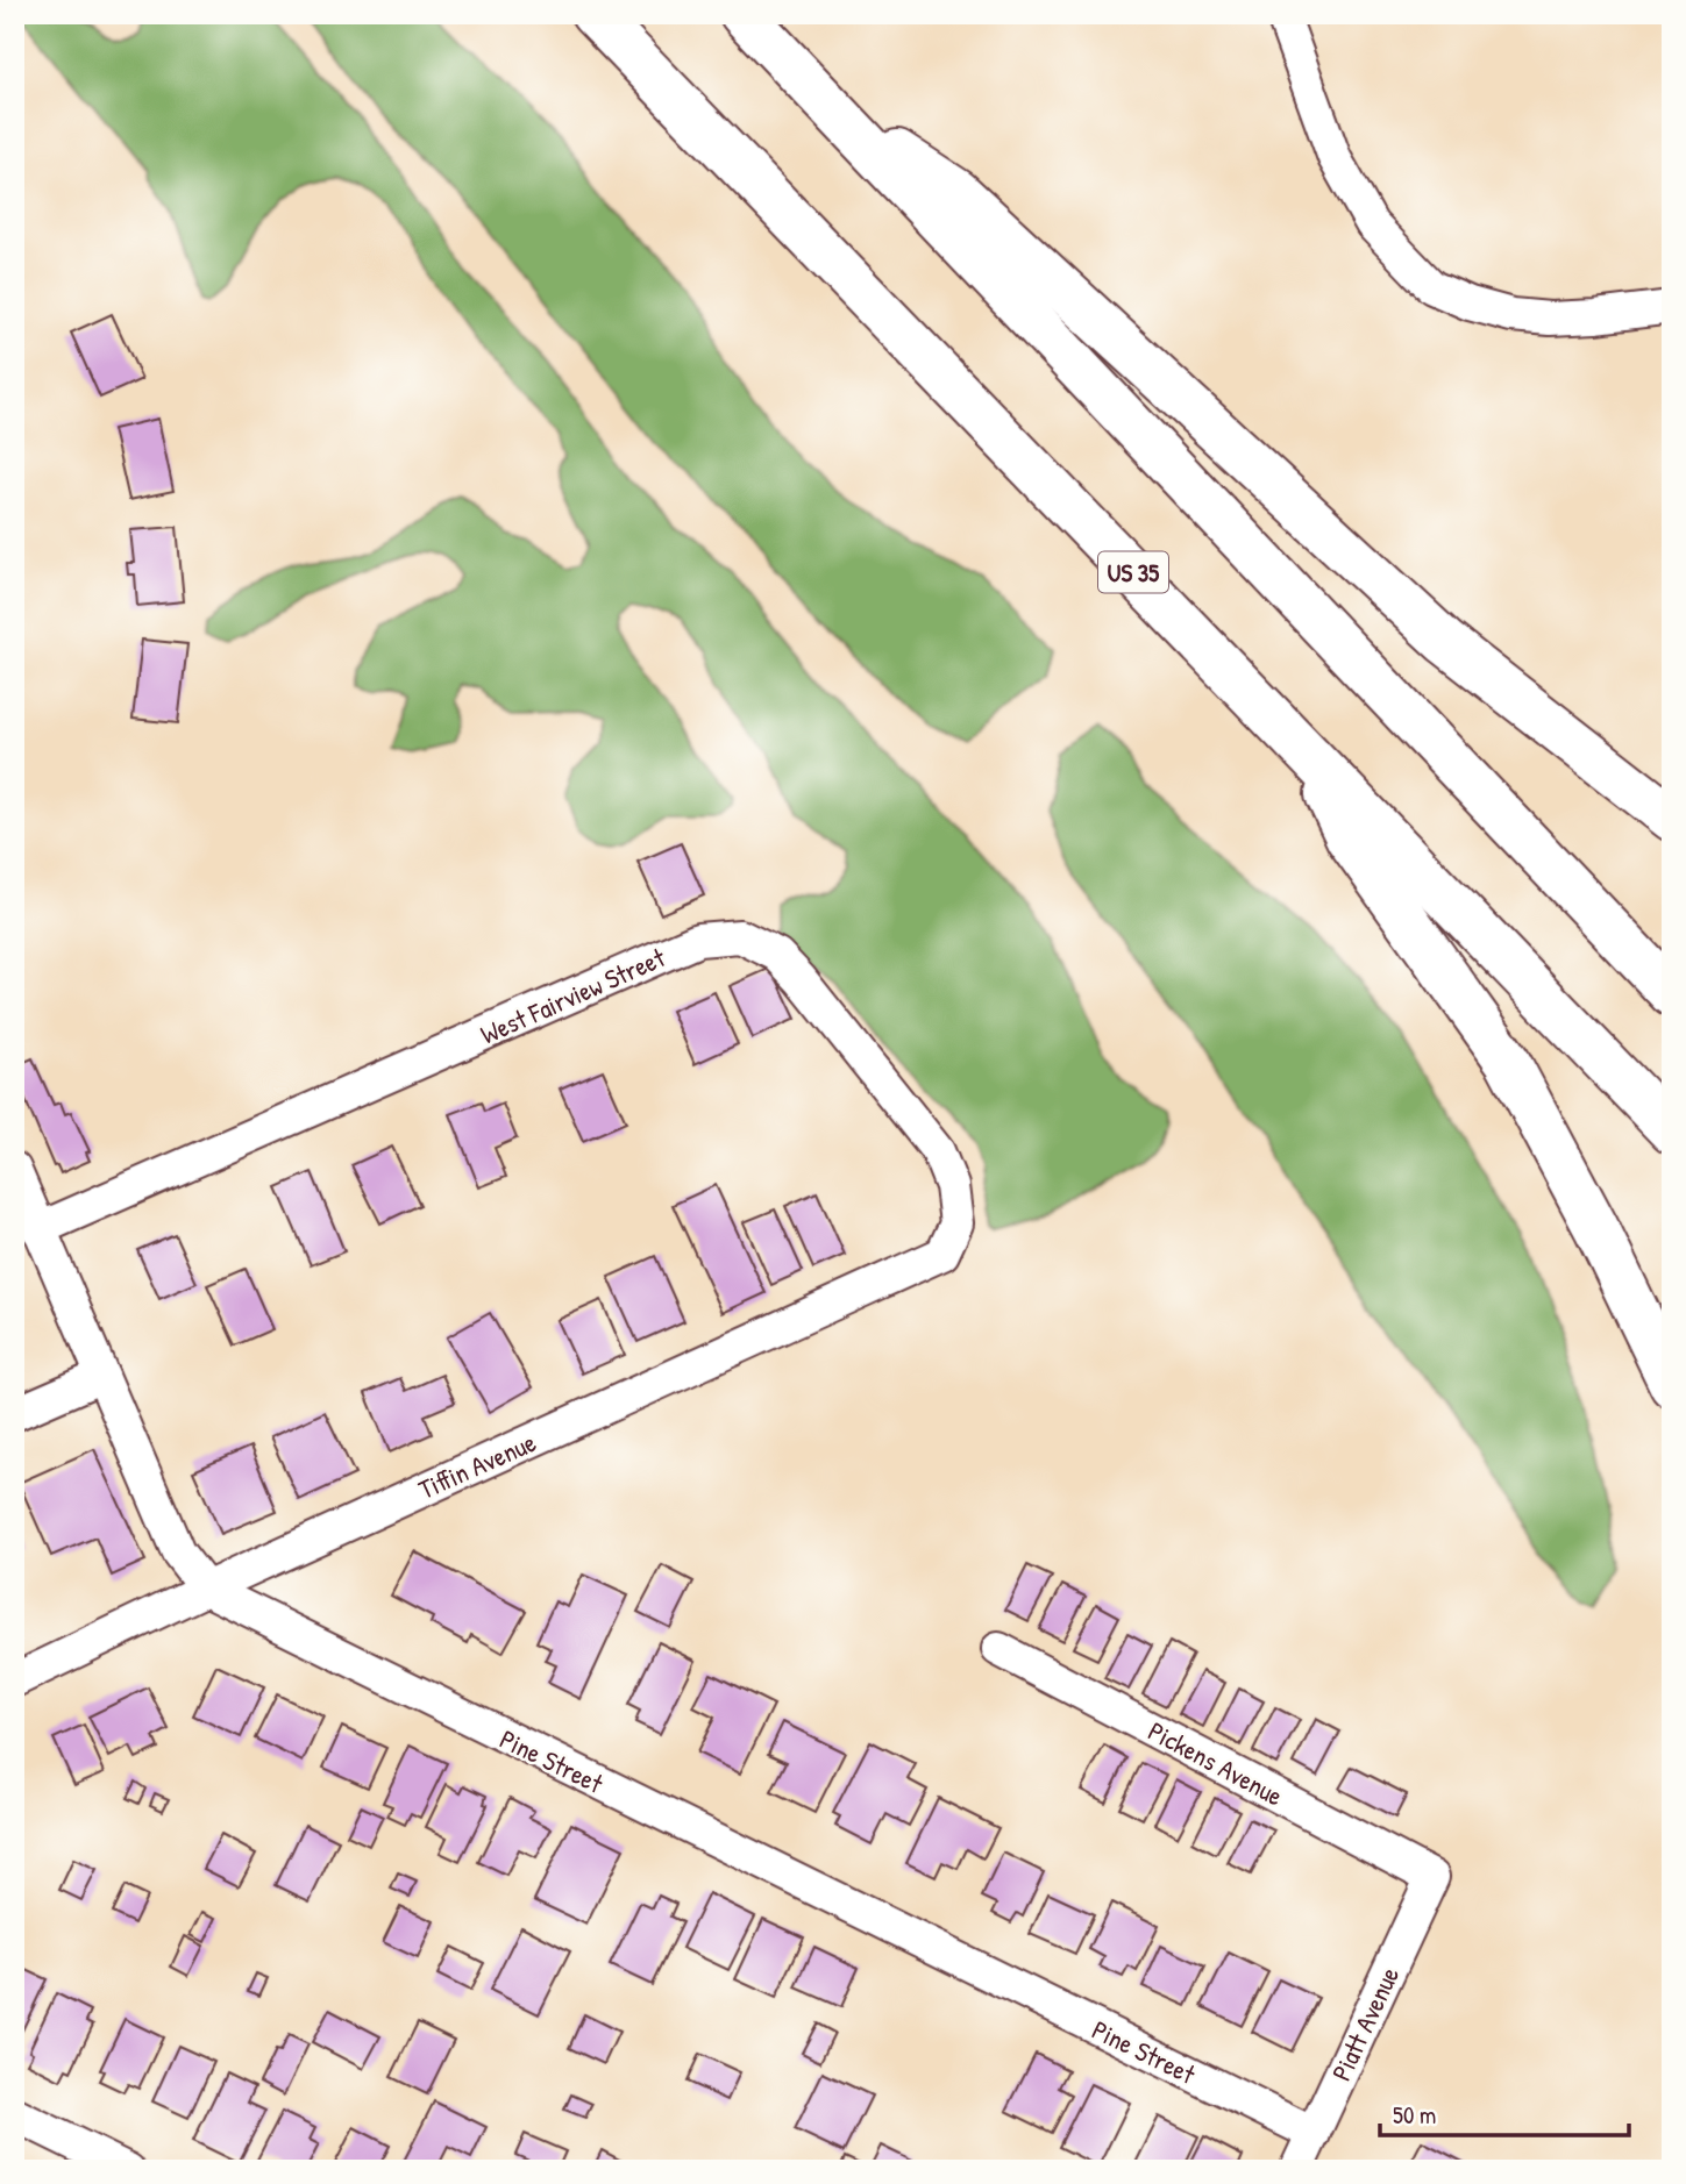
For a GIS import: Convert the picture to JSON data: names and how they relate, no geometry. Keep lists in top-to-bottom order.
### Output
{
  "streets": {
    "highway": ["US 35"],
    "street": [
      "West Fairview Street",
      "Tiffin Avenue",
      "Pine Street",
      "Pickens Avenue",
      "Piatt Avenue"
    ]
  },
  "crossings": [
    ["West Fairview Street", "Tiffin Avenue"],
    ["West Fairview Street", "Pine Street"],
    ["Tiffin Avenue", "Pine Street"],
    ["Pine Street", "Piatt Avenue"],
    ["Pickens Avenue", "Piatt Avenue"]
  ],
  "scale_bar": "50 m"
}
